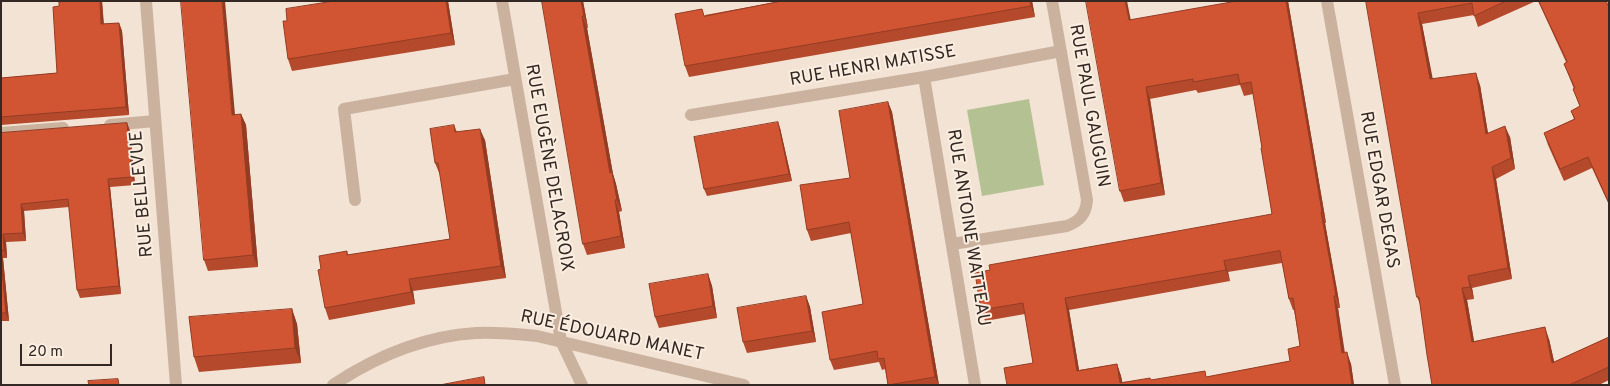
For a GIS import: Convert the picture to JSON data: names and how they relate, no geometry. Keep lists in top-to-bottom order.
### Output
{
  "streets": {
    "street": [
      "RUE HENRI MATISSE",
      "RUE PAUL GAUGUIN",
      "RUE EUGÈNE DELACROIX",
      "RUE EDGAR DEGAS",
      "RUE BELLEVUE",
      "RUE ANTOINE WATTEAU",
      "RUE ÉDOUARD MANET"
    ]
  },
  "crossings": [
    ["RUE HENRI MATISSE", "RUE PAUL GAUGUIN"],
    ["RUE HENRI MATISSE", "RUE ANTOINE WATTEAU"],
    ["RUE PAUL GAUGUIN", "RUE ANTOINE WATTEAU"],
    ["RUE EUGÈNE DELACROIX", "RUE ÉDOUARD MANET"]
  ],
  "scale_bar": "20 m"
}
